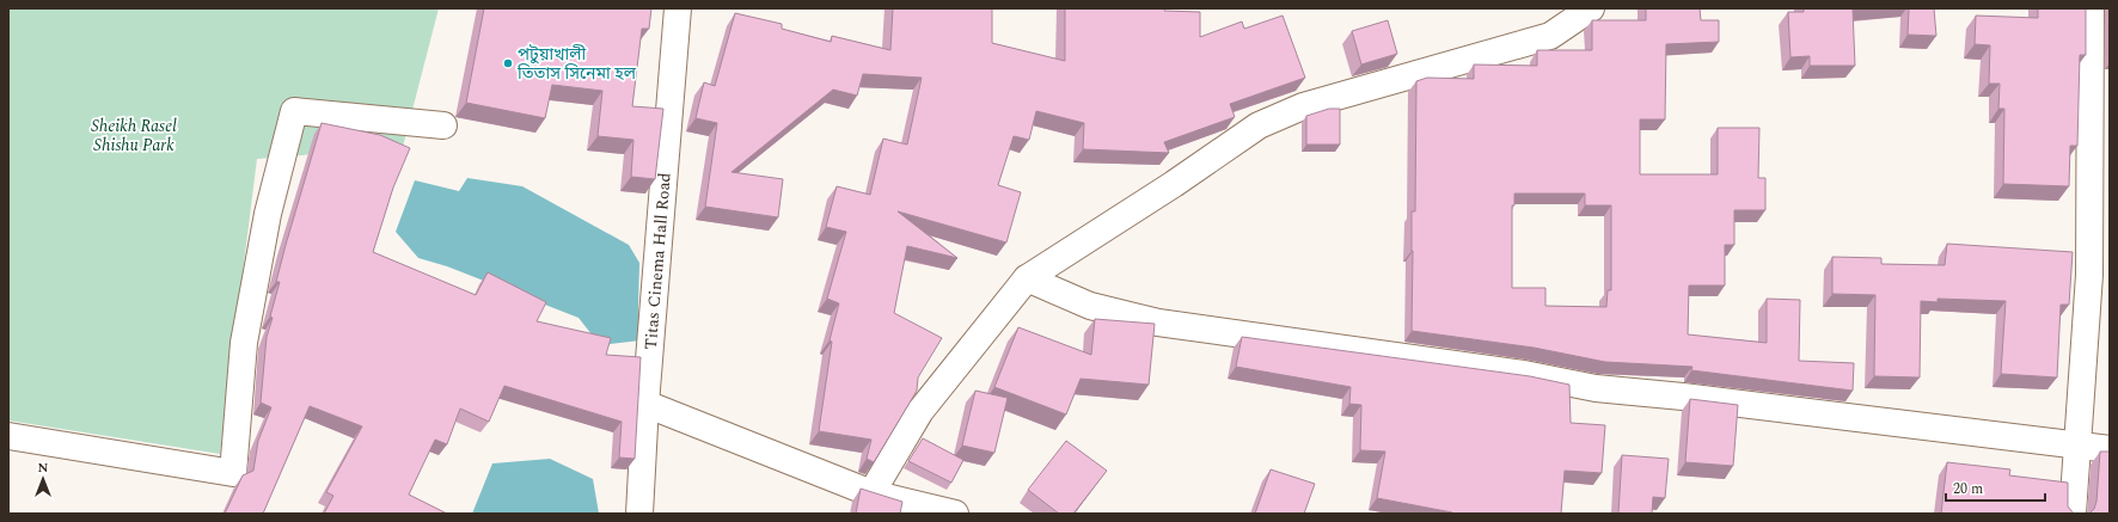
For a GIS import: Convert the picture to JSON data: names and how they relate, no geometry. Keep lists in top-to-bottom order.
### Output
{
  "streets": {
    "street": ["Titas Cinema Hall Road"]
  },
  "parks": ["Sheikh Rasel Shishu Park"],
  "places": ["পটুয়াখালী তিতাস সিনেমা হল"],
  "scale_bar": "20 m",
  "north": "top"
}
